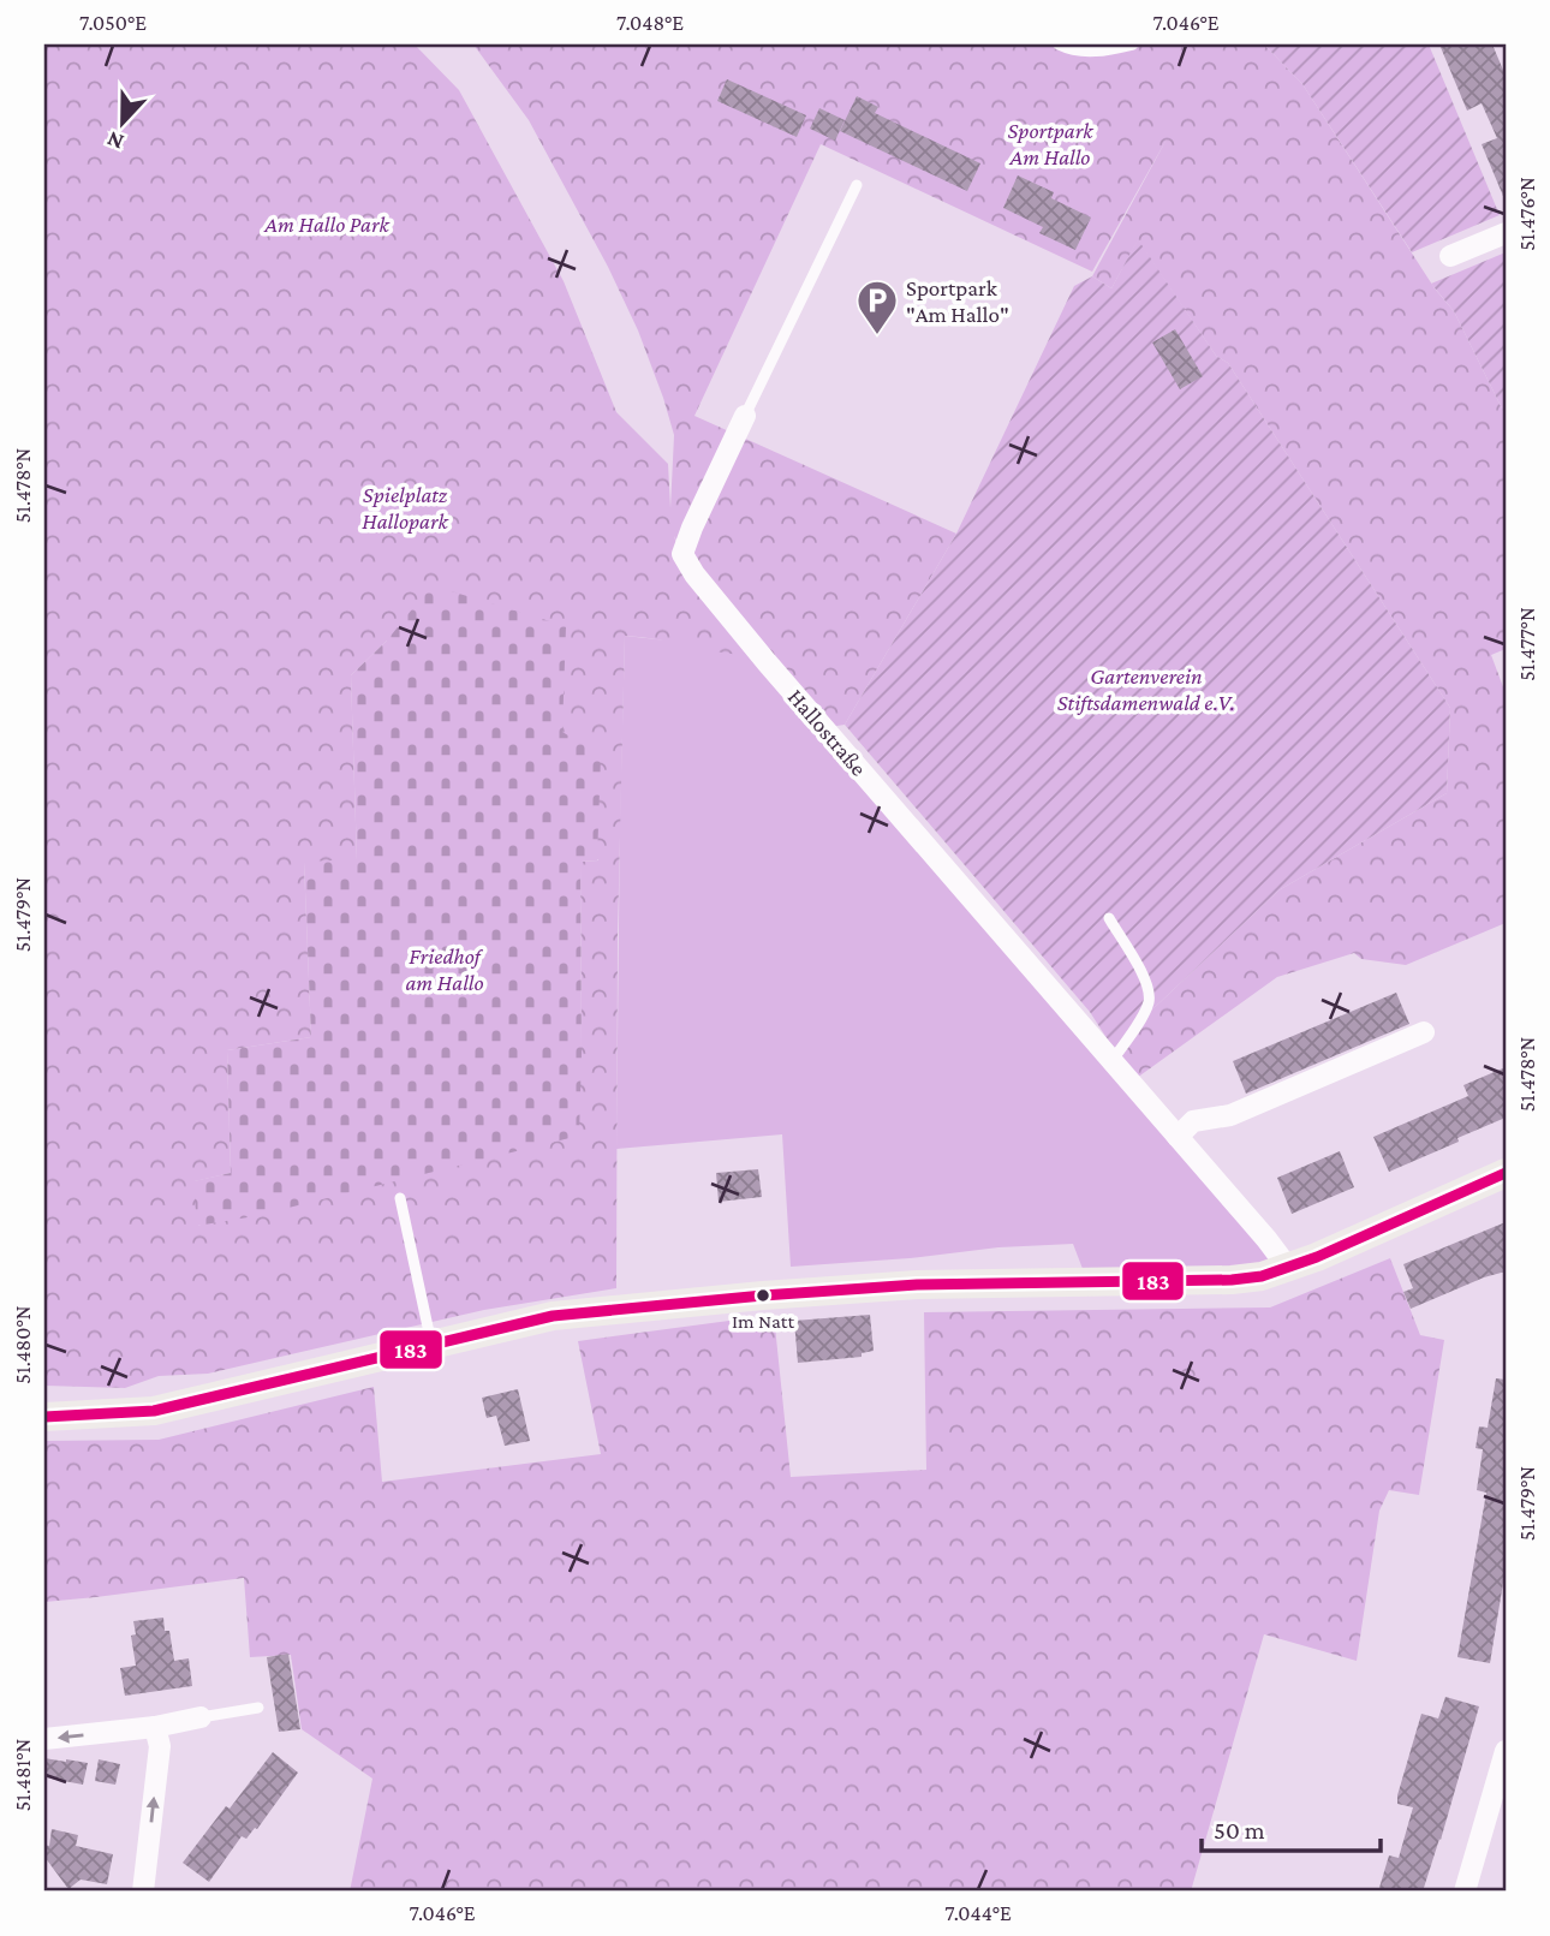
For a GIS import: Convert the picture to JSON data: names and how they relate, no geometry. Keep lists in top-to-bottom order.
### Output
{
  "streets": {
    "street": ["Hallostraße"]
  },
  "parks": [
    "Sportpark Am Hallo",
    "Am Hallo Park",
    "Spielplatz Hallopark",
    "Gartenverein Stiftsdamenwald e.V.",
    "Friedhof am Hallo"
  ],
  "places": {
    "parking": ["Sportpark \"Am Hallo\""],
    "other": ["Im Natt"]
  },
  "lines": ["transit line 183"],
  "scale_bar": "50 m",
  "north": "bottom",
  "coordinates": [
    "7.050°E",
    "7.048°E",
    "7.046°E",
    "51.476°N",
    "51.478°N",
    "51.477°N",
    "51.479°N",
    "51.480°N",
    "51.481°N",
    "7.044°E"
  ]
}
